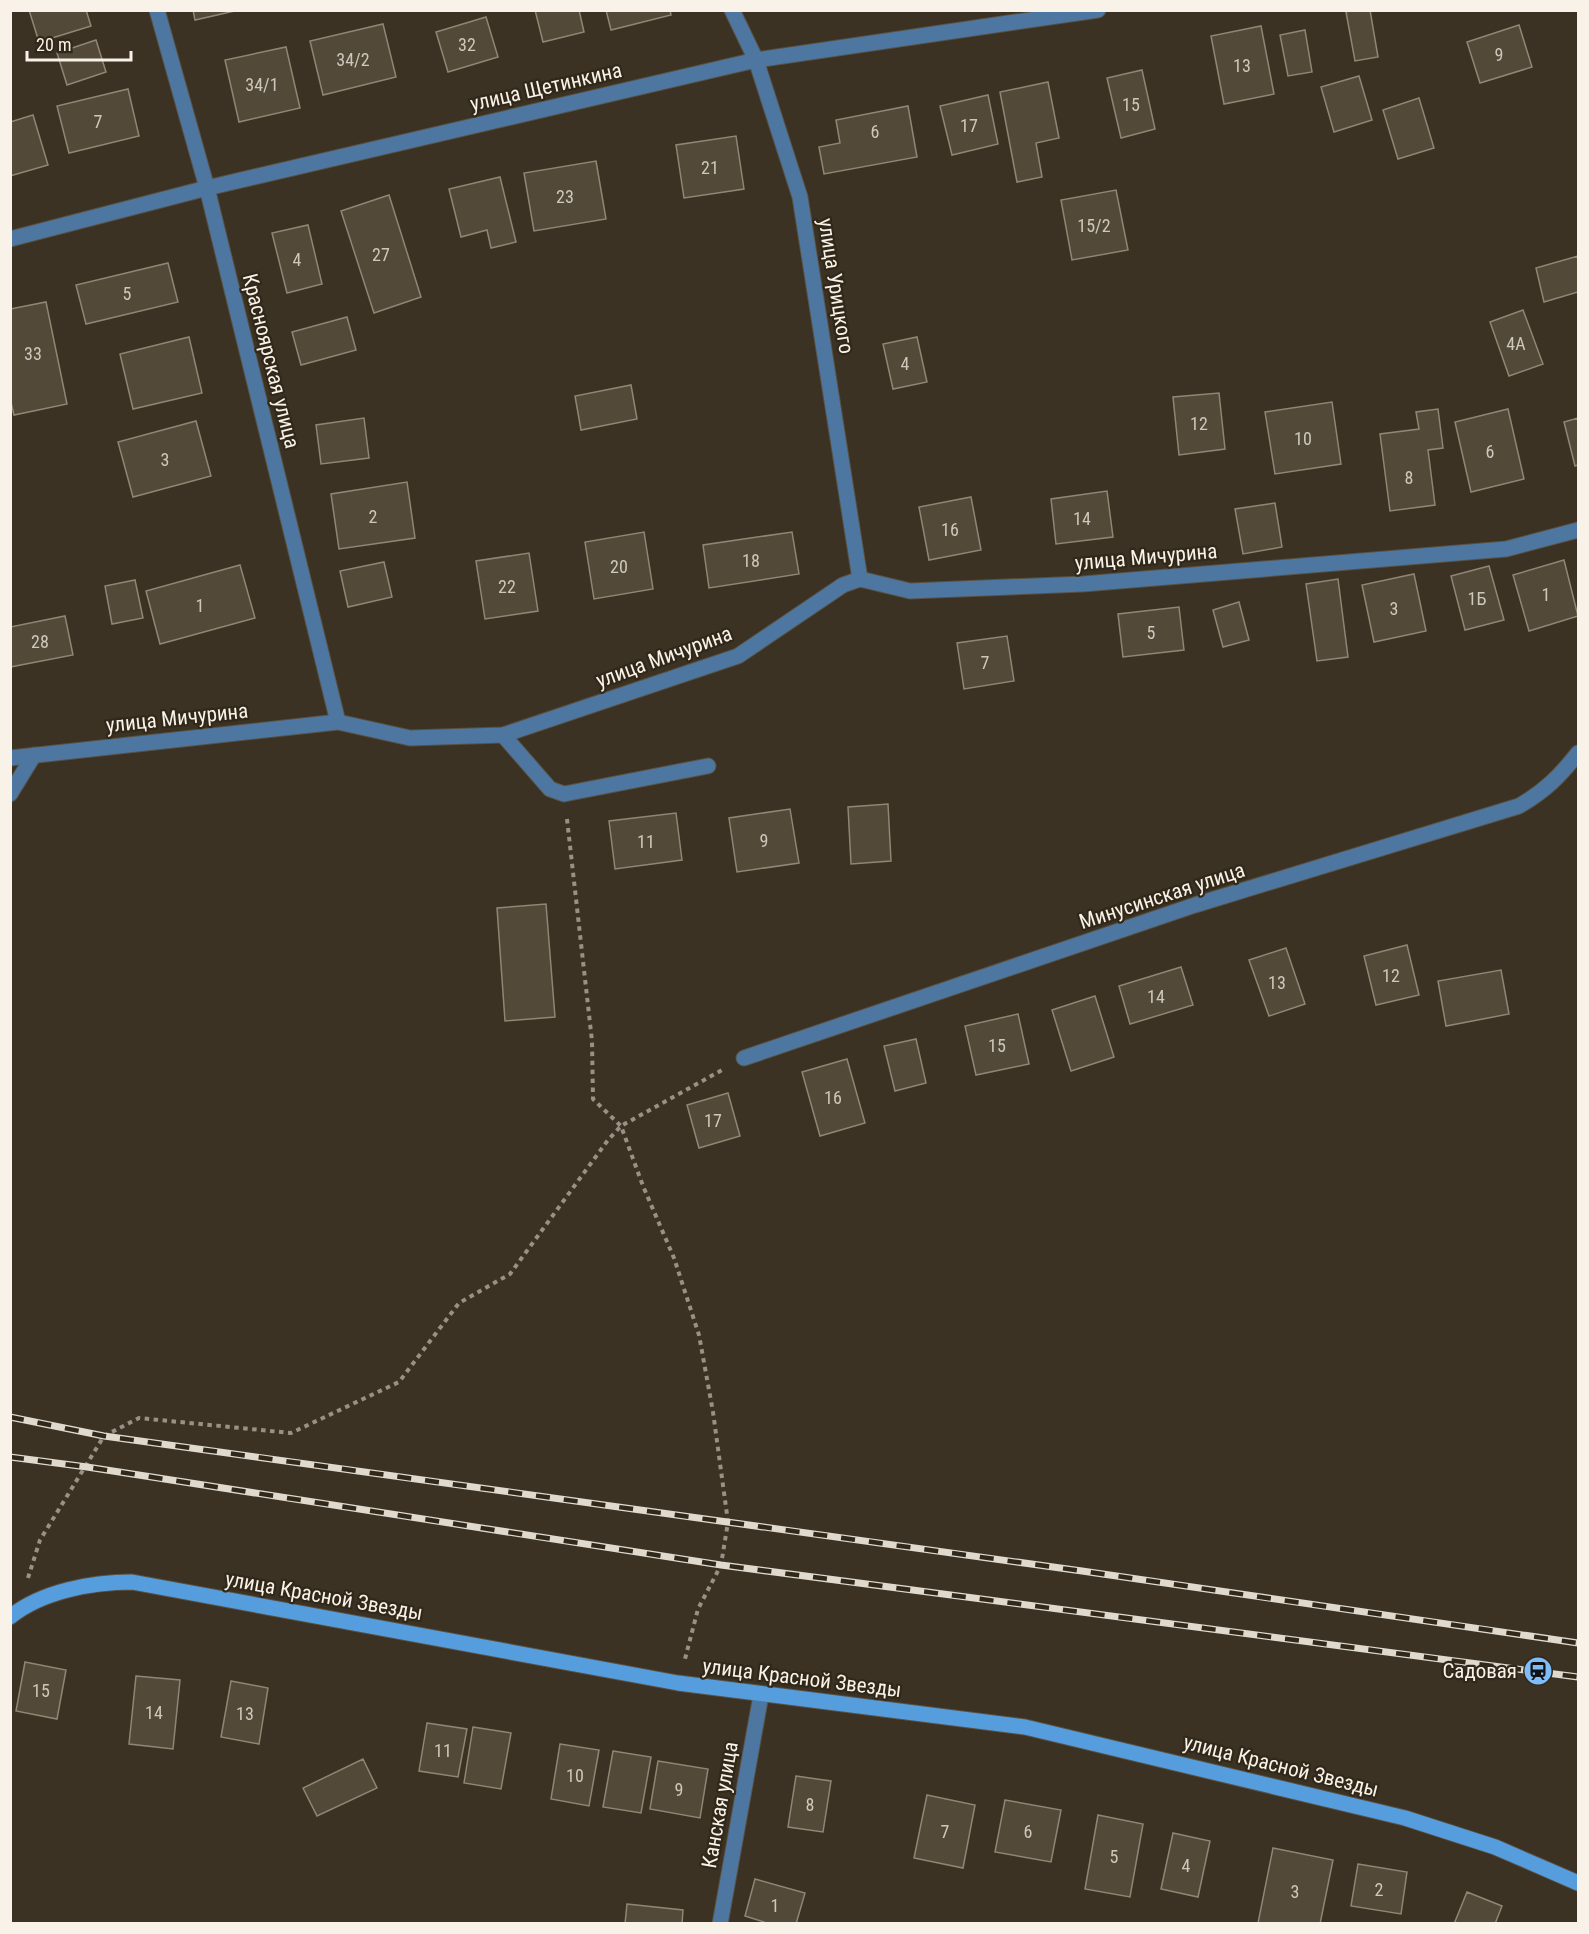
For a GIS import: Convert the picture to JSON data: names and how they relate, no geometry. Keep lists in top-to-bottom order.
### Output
{
  "streets": {
    "street": [
      "улица Щетинкина",
      "улица Урицкого",
      "Красноярская улица",
      "улица Мичурина",
      "Минусинская улица",
      "улица Красной Звезды",
      "Канская улица"
    ]
  },
  "crossings": [
    ["улица Щетинкина", "улица Урицкого"],
    ["улица Щетинкина", "Красноярская улица"],
    ["улица Урицкого", "улица Мичурина"],
    ["Красноярская улица", "улица Мичурина"],
    ["улица Красной Звезды", "Канская улица"]
  ],
  "places": {
    "station": ["Садовая"]
  },
  "house_numbers": [
    "32",
    "9",
    "34/2",
    "13",
    "34/1",
    "15",
    "7",
    "17",
    "6",
    "21",
    "23",
    "15/2",
    "27",
    "4",
    "5",
    "4А",
    "33",
    "4",
    "12",
    "10",
    "6",
    "3",
    "8",
    "2",
    "14",
    "16",
    "18",
    "20",
    "22",
    "1",
    "1Б",
    "1",
    "3",
    "5",
    "28",
    "7",
    "9",
    "11",
    "12",
    "13",
    "14",
    "15",
    "16",
    "17",
    "15",
    "14",
    "13",
    "11",
    "10",
    "9",
    "8",
    "7",
    "6",
    "5",
    "4",
    "2",
    "3",
    "1"
  ],
  "scale_bar": "20 m"
}
